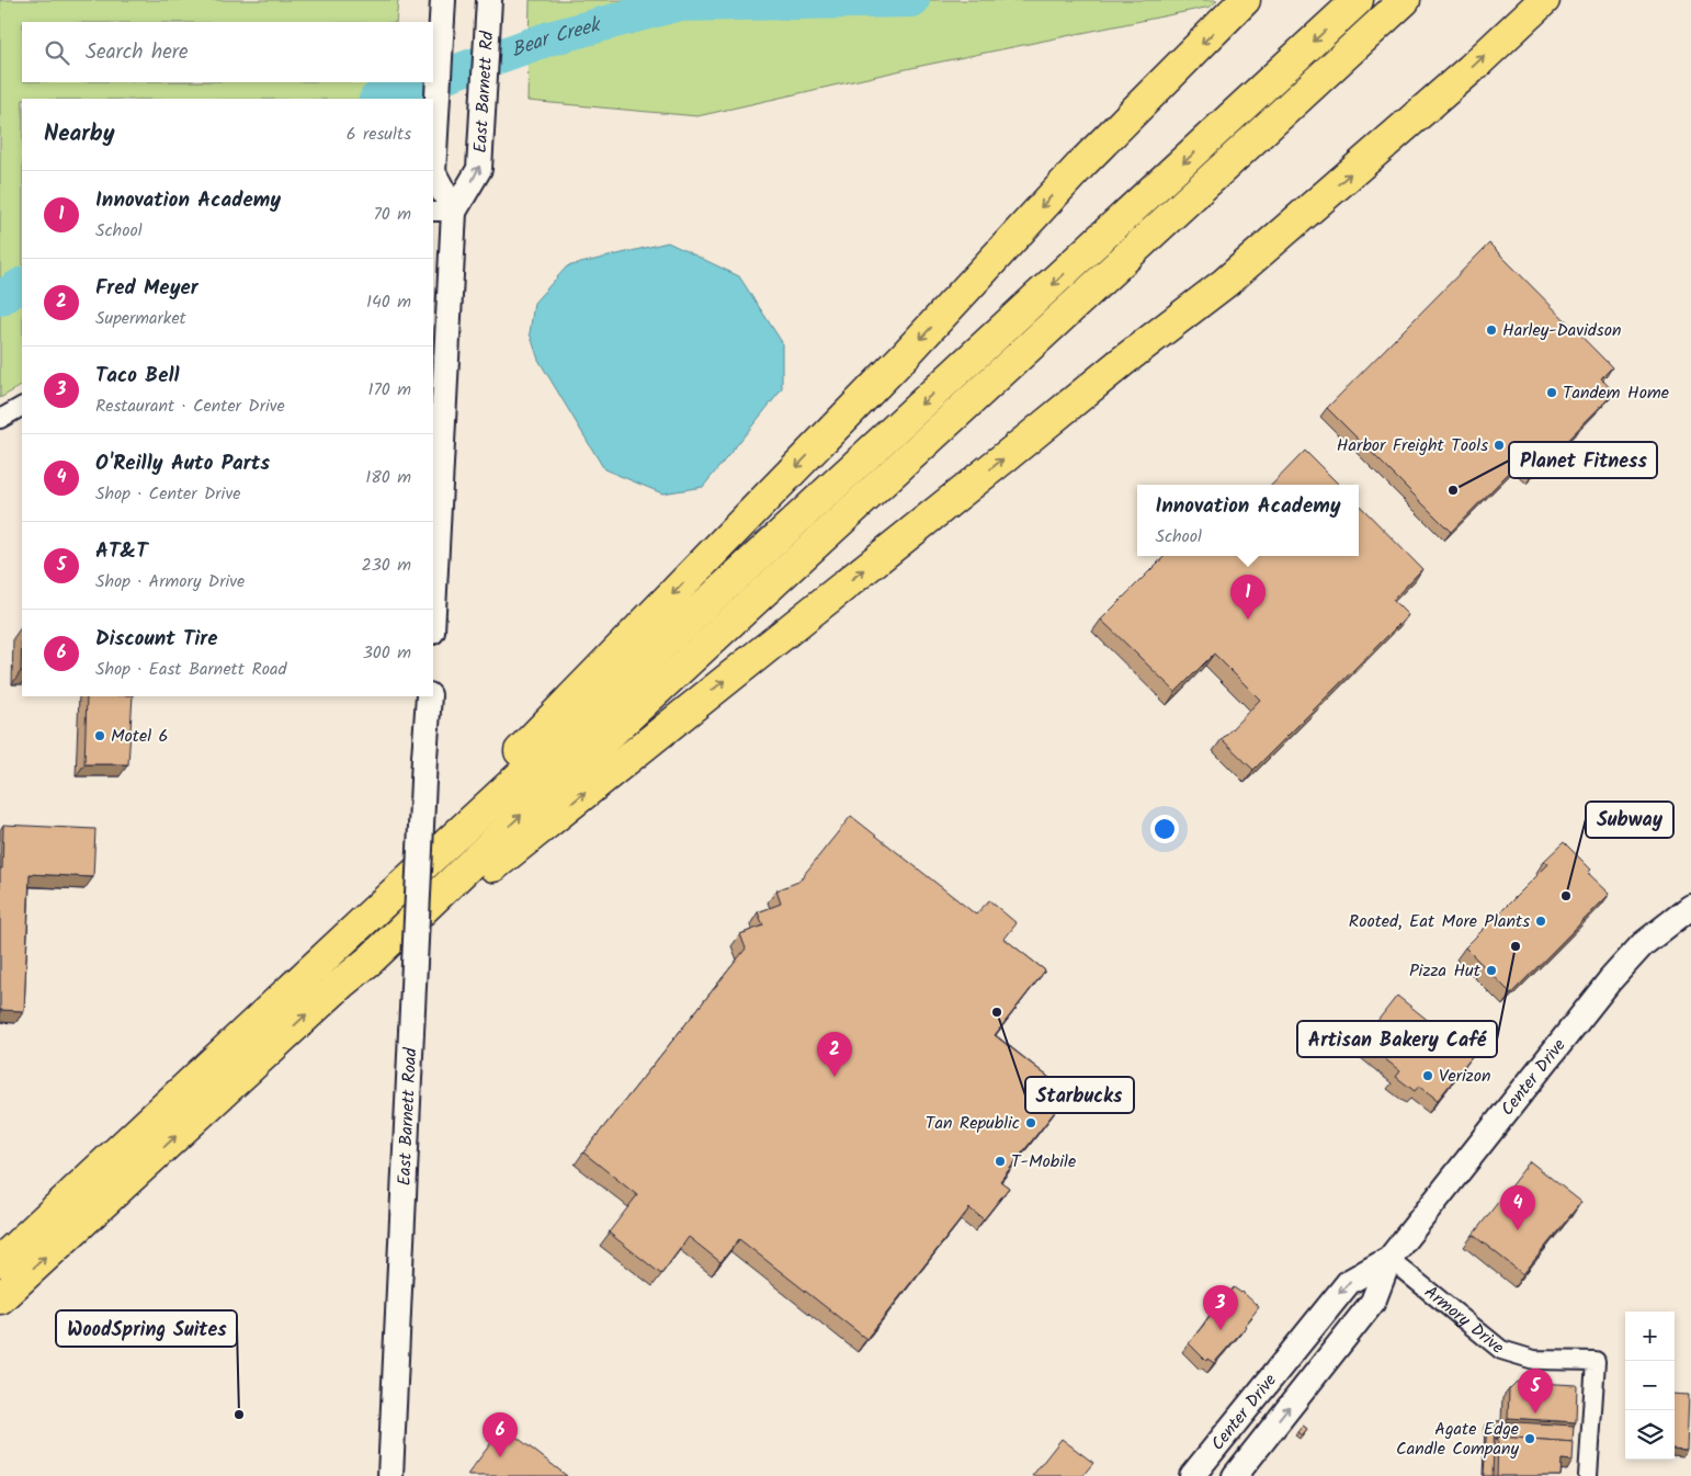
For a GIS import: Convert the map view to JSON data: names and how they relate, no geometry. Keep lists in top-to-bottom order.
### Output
{
  "streets": {
    "main road": ["East Barnett Rd", "Center Drive", "East Barnett Road"],
    "street": ["Armory Drive"]
  },
  "crossings": [
    ["Center Drive", "Armory Drive"]
  ],
  "water": ["Bear Creek"],
  "places": [
    "Harley-Davidson",
    "Tandem Home",
    "Harbor Freight Tools",
    "Planet Fitness",
    "Motel 6",
    "Subway",
    "Rooted, Eat More Plants",
    "Artisan Bakery Café",
    "Pizza Hut",
    "Starbucks",
    "Verizon",
    "Tan Republic",
    "T-Mobile",
    "WoodSpring Suites",
    "Agate Edge Candle Company"
  ],
  "page": {
    "search": "Search here",
    "heading": ["Nearby", "6 results"],
    "list": [
      {
        "mark": "1",
        "name": "Innovation Academy",
        "note": "School",
        "value": "70 m"
      },
      {
        "mark": "2",
        "name": "Fred Meyer",
        "note": "Supermarket",
        "value": "140 m"
      },
      {
        "mark": "3",
        "name": "Taco Bell",
        "note": "Restaurant · Center Drive",
        "value": "170 m"
      },
      {
        "mark": "4",
        "name": "O'Reilly Auto Parts",
        "note": "Shop · Center Drive",
        "value": "180 m"
      },
      {
        "mark": "5",
        "name": "AT&T",
        "note": "Shop · Armory Drive",
        "value": "230 m"
      },
      {
        "mark": "6",
        "name": "Discount Tire",
        "note": "Shop · East Barnett Road",
        "value": "300 m"
      }
    ],
    "popup": ["Innovation Academy", "School"],
    "pins": [
      "1",
      "2",
      "4",
      "3",
      "5",
      "6"
    ],
    "map_buttons": ["+", "−"]
  }
}
